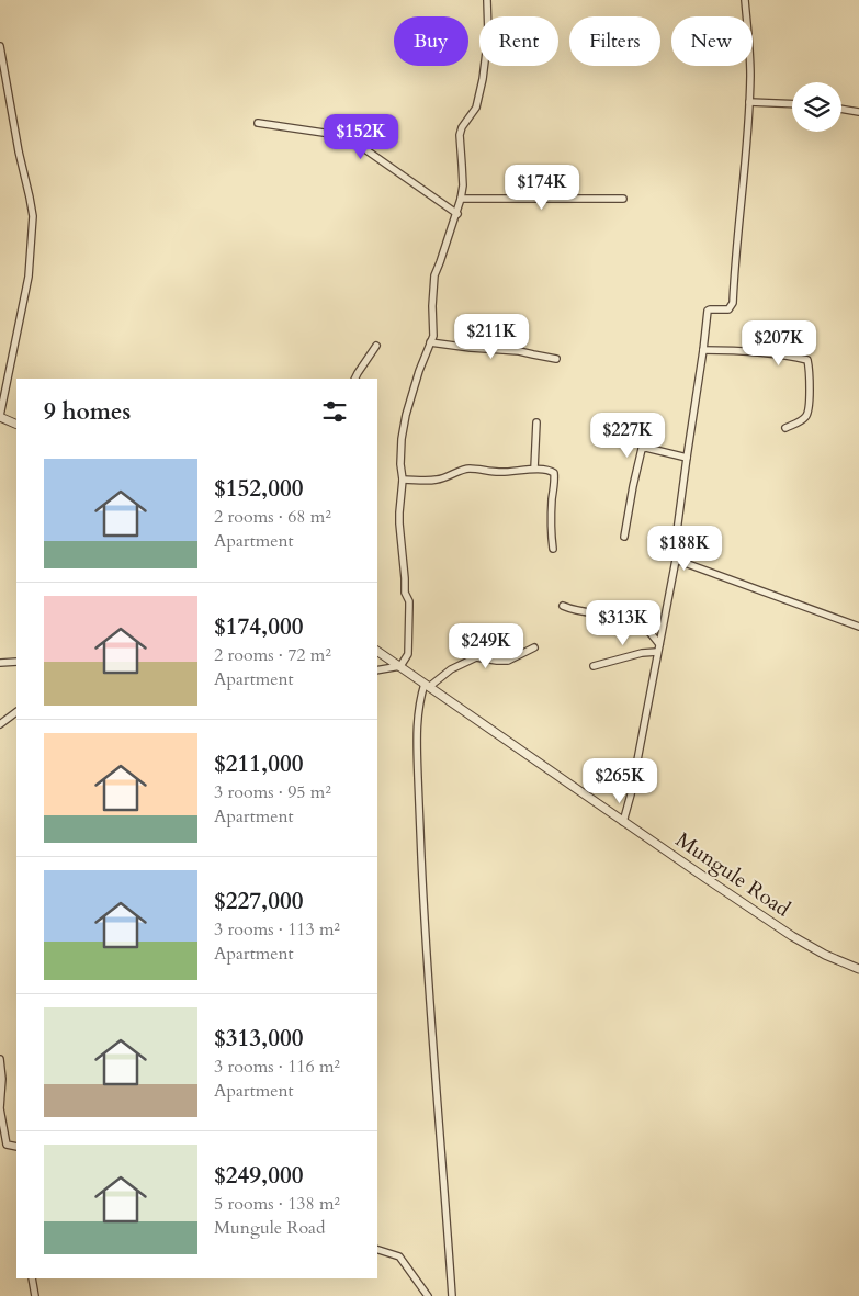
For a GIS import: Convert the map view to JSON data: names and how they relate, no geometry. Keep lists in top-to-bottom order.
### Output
{
  "streets": {
    "street": ["Mungule Road"]
  },
  "page": {
    "chip": [
      "Buy",
      "Rent",
      "Filters",
      "New"
    ],
    "price": [
      "$152K",
      "$174K",
      "$211K",
      "$207K",
      "$227K",
      "$188K",
      "$313K",
      "$249K",
      "$265K"
    ],
    "heading": "9 homes",
    "list": [
      {
        "name": "$152,000",
        "note": "2 rooms · 68 m² · Apartment"
      },
      {
        "name": "$174,000",
        "note": "2 rooms · 72 m² · Apartment"
      },
      {
        "name": "$211,000",
        "note": "3 rooms · 95 m² · Apartment"
      },
      {
        "name": "$227,000",
        "note": "3 rooms · 113 m² · Apartment"
      },
      {
        "name": "$313,000",
        "note": "3 rooms · 116 m² · Apartment"
      },
      {
        "name": "$249,000",
        "note": "5 rooms · 138 m² · Mungule Road"
      }
    ]
  }
}
